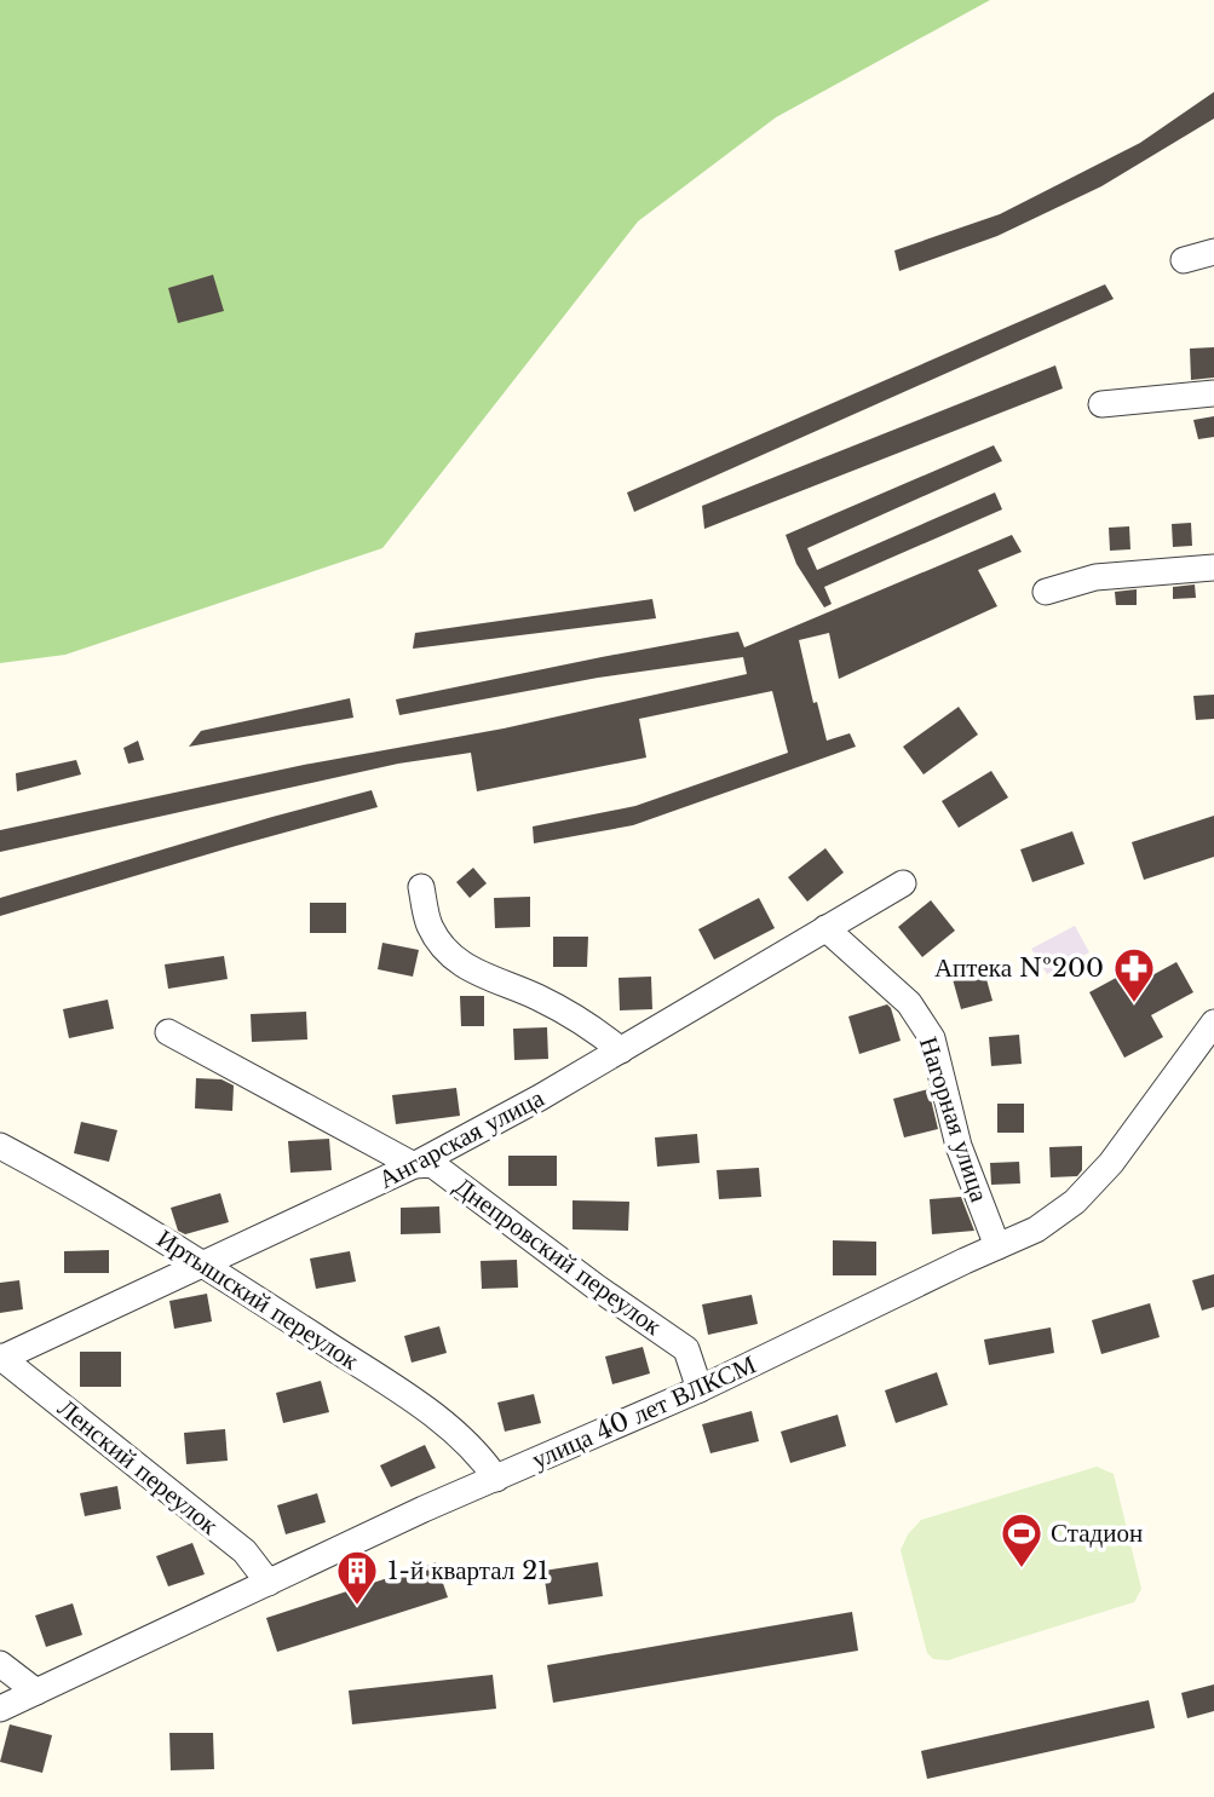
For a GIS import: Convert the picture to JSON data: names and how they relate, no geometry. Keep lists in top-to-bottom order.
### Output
{
  "streets": {
    "street": [
      "Нагорная улица",
      "Ангарская улица",
      "Днепровский переулок",
      "Иртышский переулок",
      "улица 40 лет ВЛКСМ",
      "Ленский переулок"
    ]
  },
  "crossings": [
    ["Нагорная улица", "Ангарская улица"],
    ["Нагорная улица", "улица 40 лет ВЛКСМ"],
    ["Ангарская улица", "Днепровский переулок"],
    ["Ангарская улица", "Иртышский переулок"],
    ["Ангарская улица", "Ленский переулок"],
    ["Днепровский переулок", "улица 40 лет ВЛКСМ"],
    ["Иртышский переулок", "улица 40 лет ВЛКСМ"],
    ["улица 40 лет ВЛКСМ", "Ленский переулок"]
  ],
  "places": {
    "pharmacy": ["Аптека №200"],
    "sports": ["Стадион"],
    "building": ["1-й квартал 21"]
  }
}
